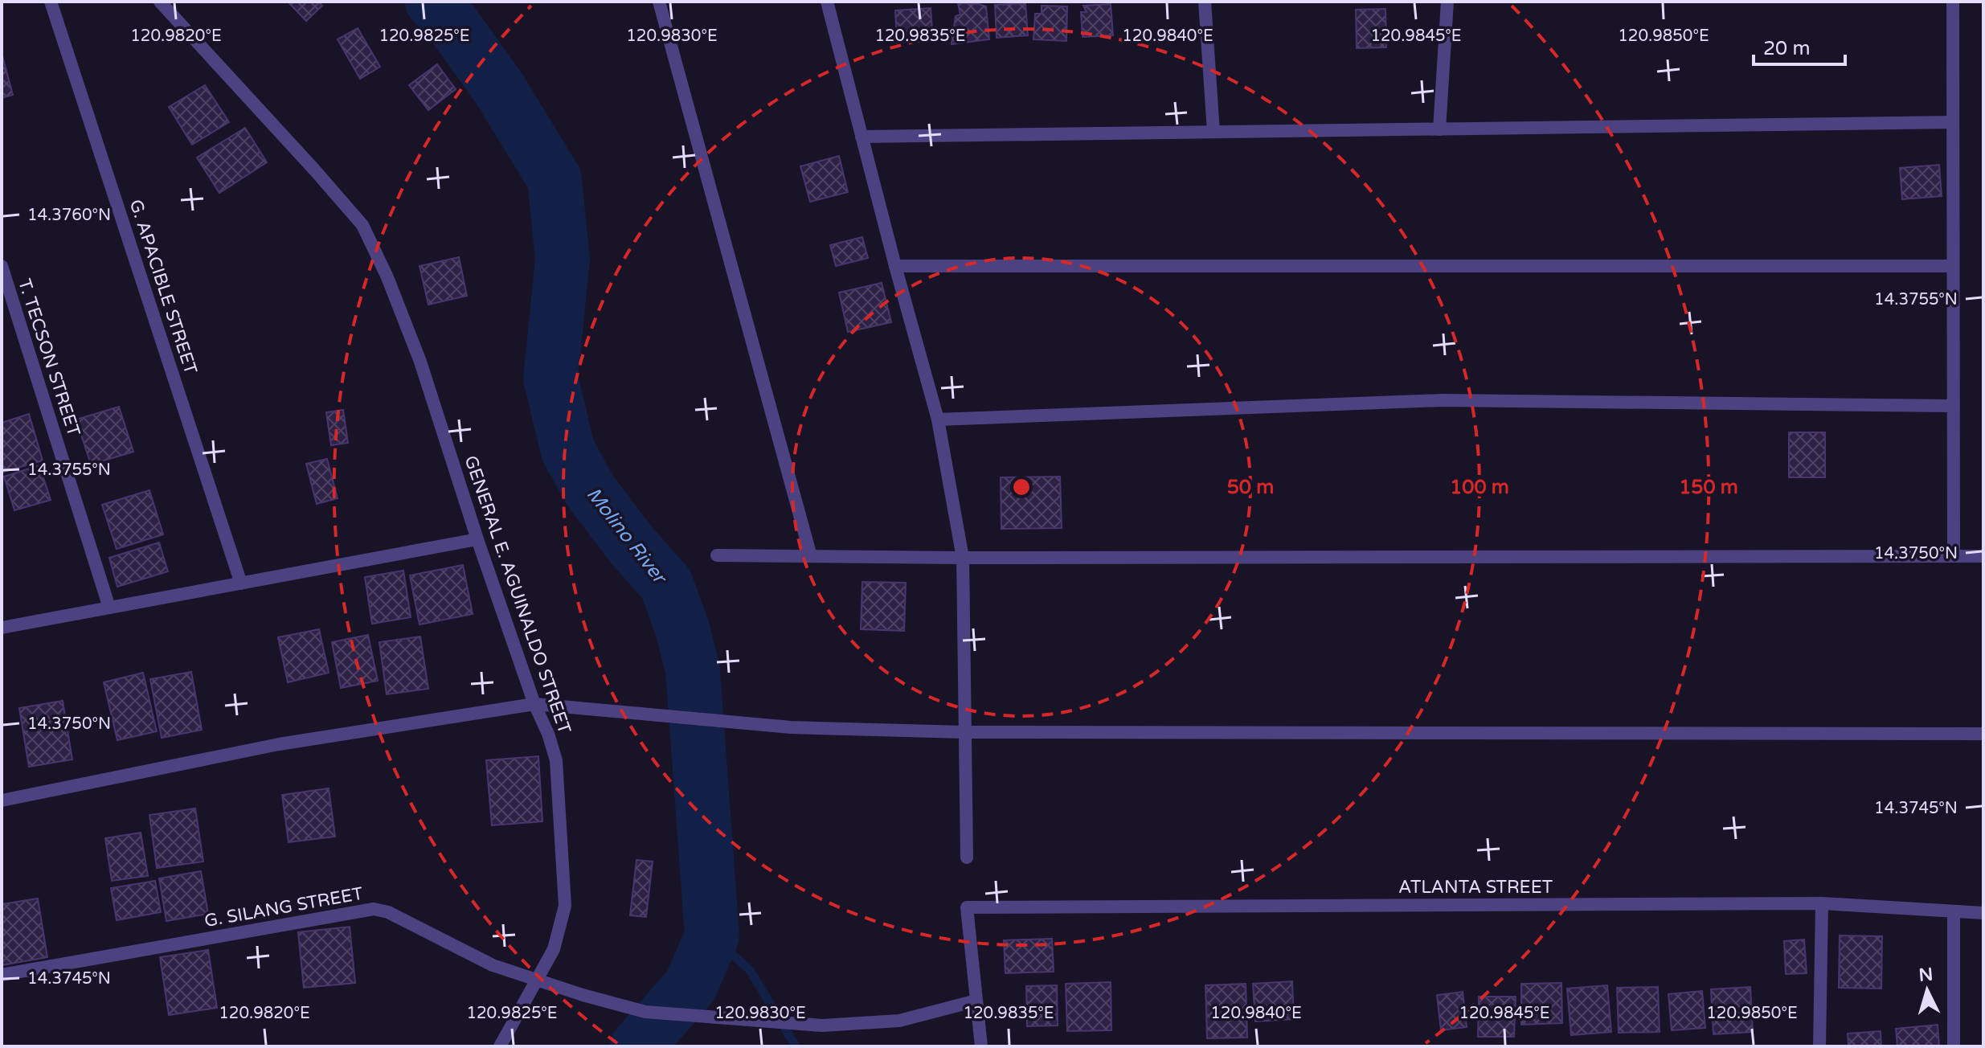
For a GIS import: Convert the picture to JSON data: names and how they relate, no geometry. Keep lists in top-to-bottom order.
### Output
{
  "streets": {
    "street": [
      "G. APACIBLE STREET",
      "T. TECSON STREET",
      "GENERAL E. AGUINALDO STREET",
      "ATLANTA STREET",
      "G. SILANG STREET"
    ]
  },
  "crossings": [
    ["GENERAL E. AGUINALDO STREET", "G. SILANG STREET"],
    ["ATLANTA STREET", "G. SILANG STREET"]
  ],
  "water": ["Molino River"],
  "scale_bar": "20 m",
  "north": "top",
  "coordinates": [
    "120.9820°E",
    "120.9825°E",
    "120.9830°E",
    "120.9835°E",
    "120.9840°E",
    "120.9845°E",
    "120.9850°E",
    "14.3760°N",
    "14.3755°N",
    "14.3750°N",
    "14.3745°N"
  ],
  "rings": ["50 m", "100 m", "150 m"]
}
